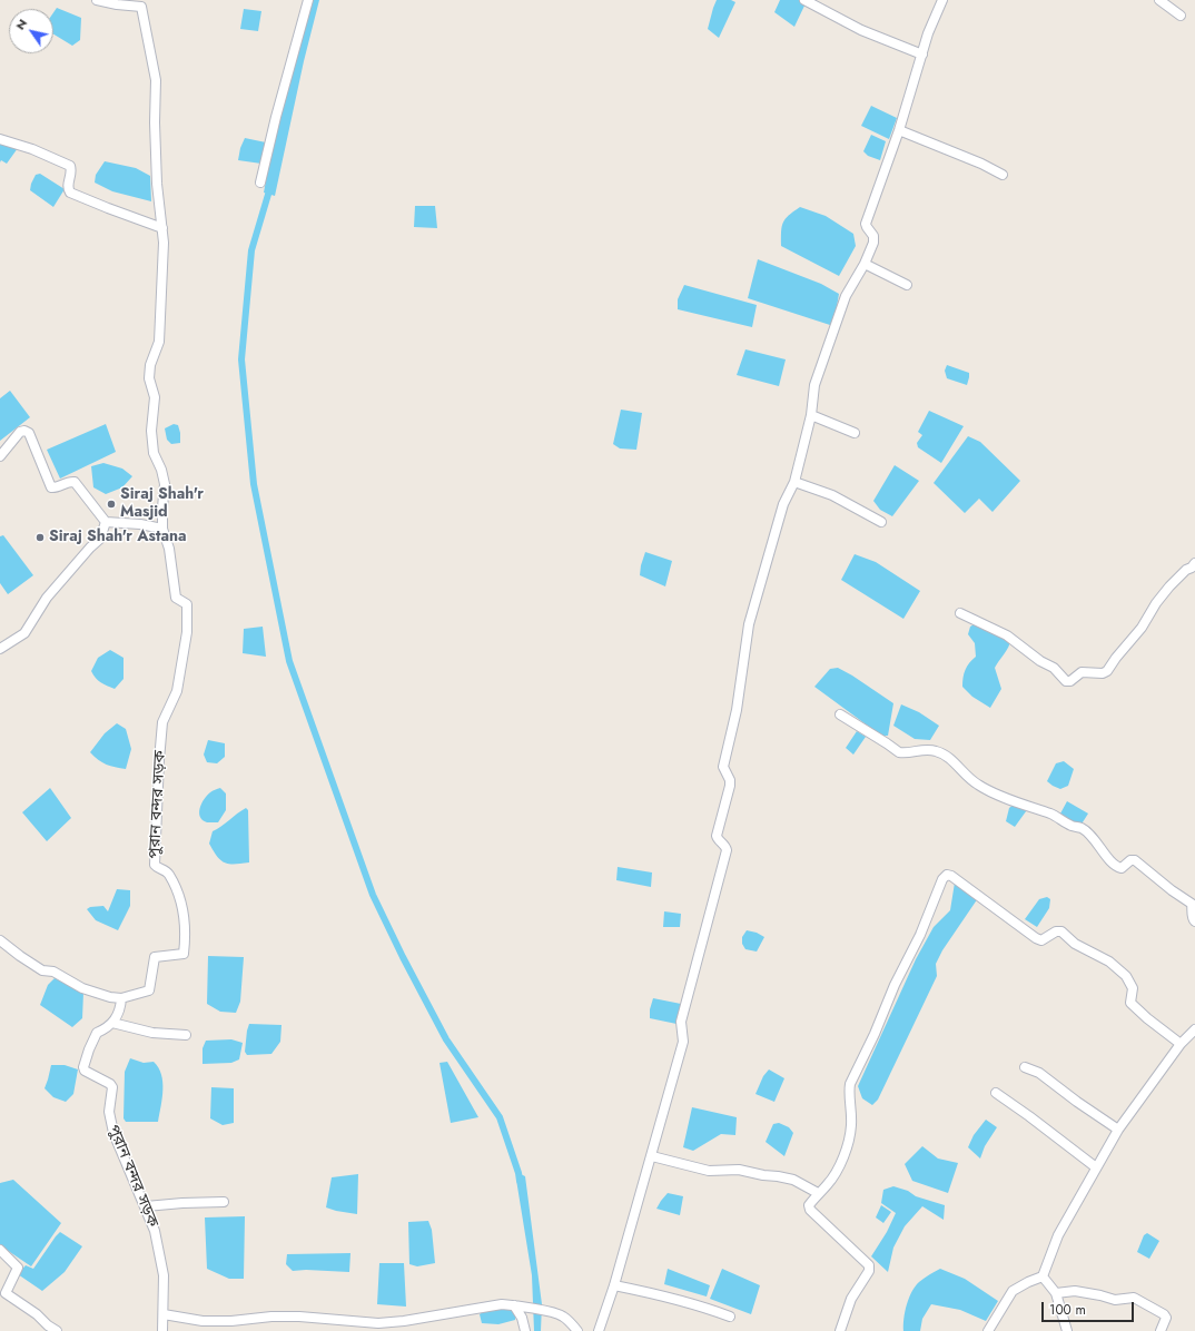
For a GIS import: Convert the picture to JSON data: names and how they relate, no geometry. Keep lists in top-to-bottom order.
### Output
{
  "streets": {
    "street": ["পুরান বন্দর সড়ক"]
  },
  "places": ["Siraj Shah'r Masjid", "Siraj Shah'r Astana"],
  "scale_bar": "100 m",
  "north": "top left"
}
